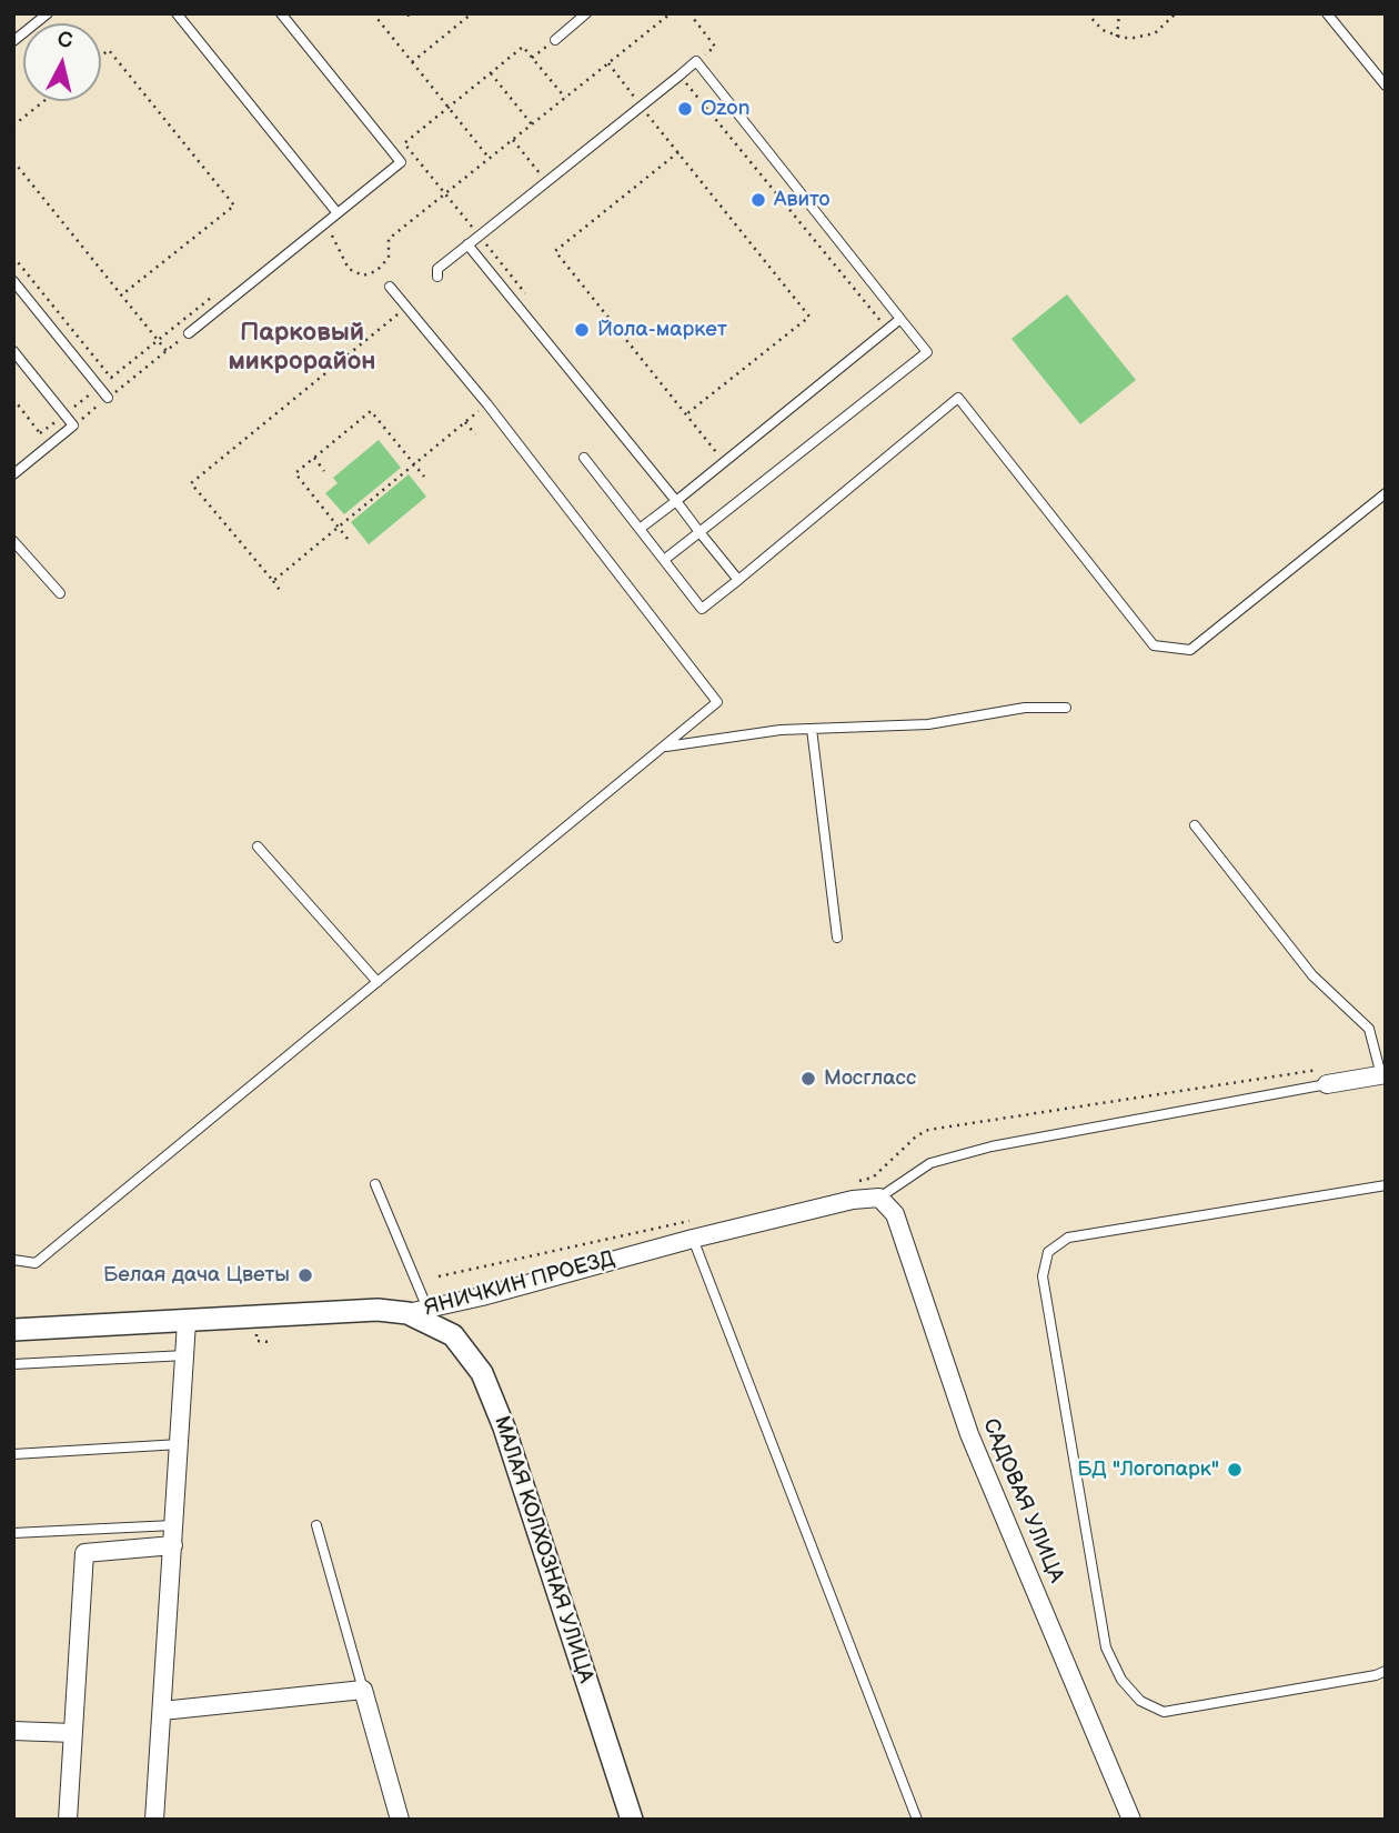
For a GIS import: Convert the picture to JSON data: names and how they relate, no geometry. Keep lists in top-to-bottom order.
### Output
{
  "streets": {
    "street": ["ЯНИЧКИН ПРОЕЗД", "САДОВАЯ УЛИЦА", "МАЛАЯ КОЛХОЗНАЯ УЛИЦА"]
  },
  "crossings": [
    ["ЯНИЧКИН ПРОЕЗД", "САДОВАЯ УЛИЦА"],
    ["ЯНИЧКИН ПРОЕЗД", "МАЛАЯ КОЛХОЗНАЯ УЛИЦА"]
  ],
  "districts": ["Парковый микрорайон"],
  "places": [
    "Ozon",
    "Авито",
    "Йола-маркет",
    "Мосгласс",
    "Белая дача Цветы",
    "БД \"Логопарк\""
  ],
  "north": "top"
}
